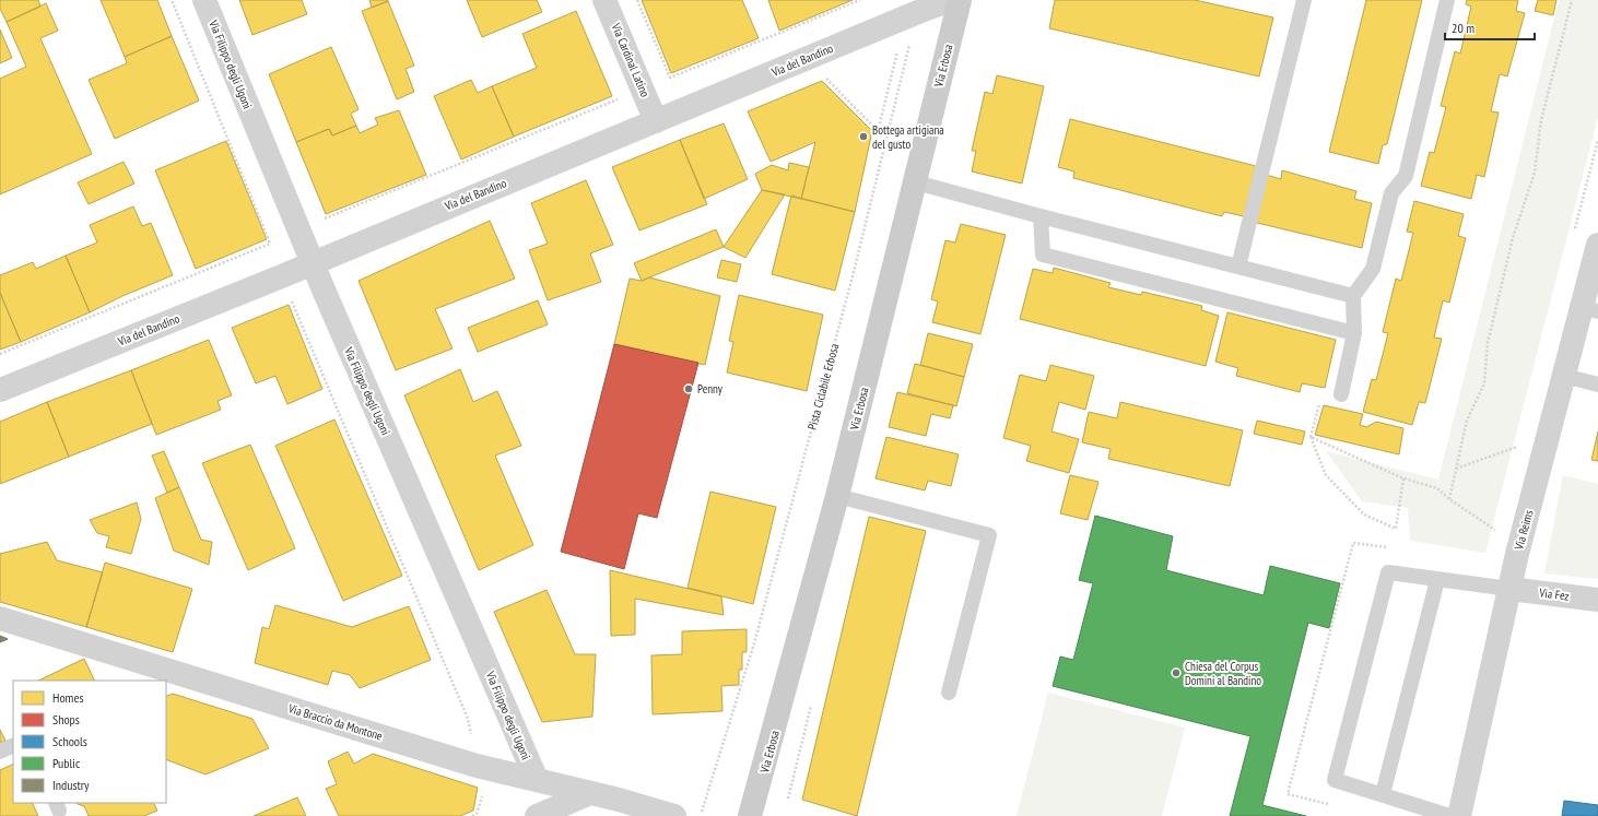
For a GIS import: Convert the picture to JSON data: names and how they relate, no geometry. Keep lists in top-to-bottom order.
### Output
{
  "streets": {
    "main road": ["Via Erbosa"],
    "street": [
      "Via Cardinal Latino",
      "Via del Bandino",
      "Via Filippo degli Ugoni",
      "Via Reims",
      "Via Fez",
      "Via Braccio da Montone"
    ],
    "path": ["Pista Ciclabile Erbosa"]
  },
  "crossings": [
    ["Via Cardinal Latino", "Via del Bandino"],
    ["Via del Bandino", "Via Filippo degli Ugoni"],
    ["Via del Bandino", "Pista Ciclabile Erbosa"],
    ["Via Filippo degli Ugoni", "Via Braccio da Montone"],
    ["Via Reims", "Via Fez"]
  ],
  "places": ["Bottega artigiana del gusto", "Penny", "Chiesa del Corpus Domini al Bandino"],
  "legend": [
    "Homes",
    "Shops",
    "Schools",
    "Public",
    "Industry"
  ],
  "scale_bar": "20 m"
}
